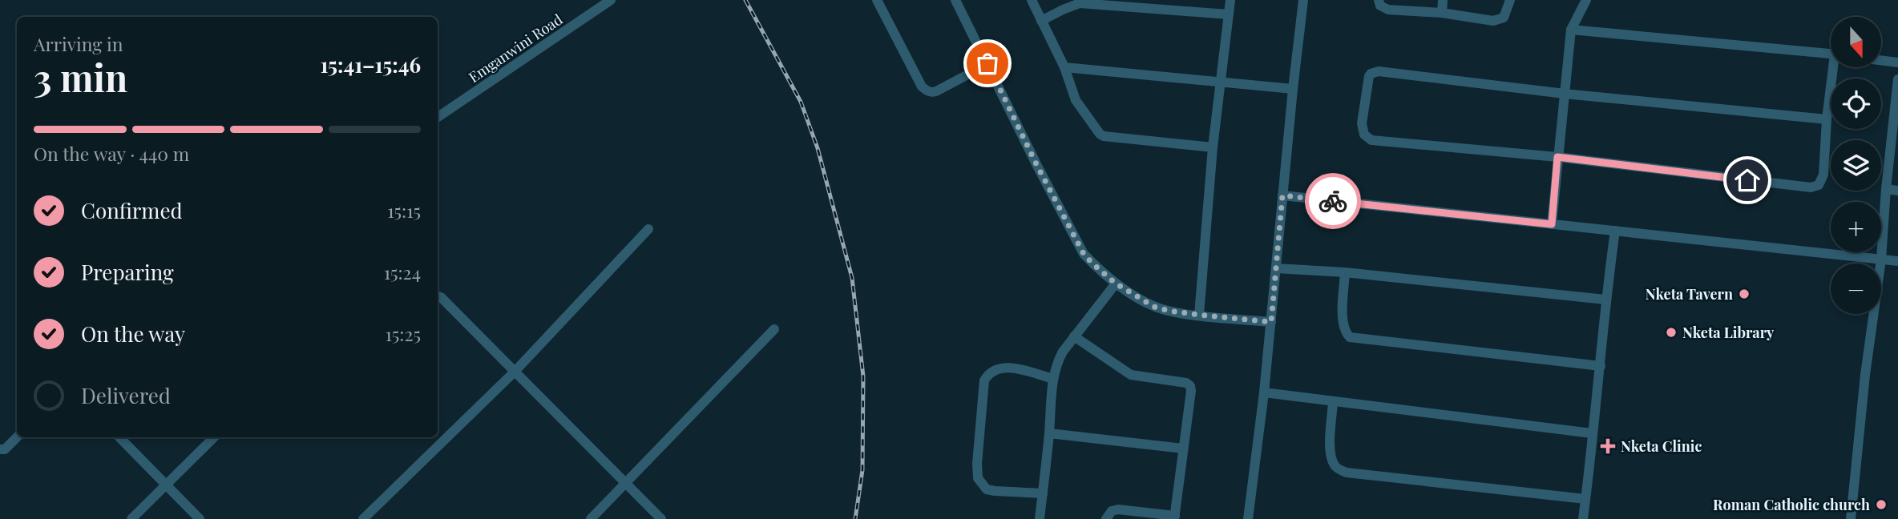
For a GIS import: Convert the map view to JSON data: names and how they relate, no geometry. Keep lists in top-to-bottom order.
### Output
{
  "streets": {
    "street": ["Emganwini Road"]
  },
  "places": {
    "other": ["Nketa Tavern", "Nketa Library", "Roman Catholic church"],
    "health": ["Nketa Clinic"]
  },
  "north": "bottom",
  "page": {
    "map_buttons": ["+", "−"],
    "heading": ["3 min", "Arriving in", "15:41–15:46"],
    "bar": "On the way · 440 m",
    "list": [
      ["Confirmed", "15:15"],
      ["Preparing", "15:24"],
      ["On the way", "15:25"],
      "Delivered"
    ]
  }
}
